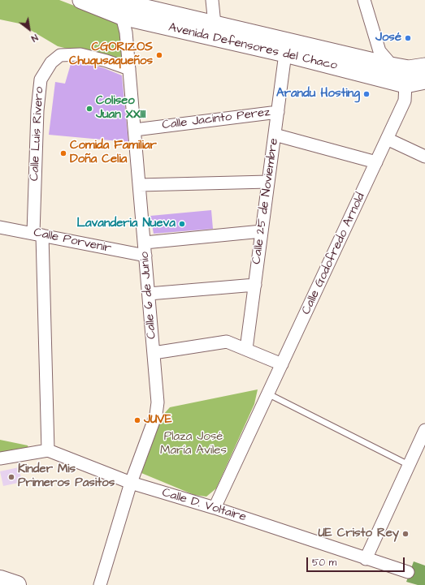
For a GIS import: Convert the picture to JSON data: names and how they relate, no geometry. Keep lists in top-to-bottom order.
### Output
{
  "streets": {
    "street": [
      "Avenida Defensores del Chaco",
      "Calle Jacinto Perez",
      "Calle Luis Rivero",
      "Calle 25 de Noviembre",
      "Calle Porvenir",
      "Calle Godofredo Arnold",
      "Calle 6 de Junio",
      "Calle D. Voltaire"
    ]
  },
  "crossings": [
    ["Avenida Defensores del Chaco", "Calle 25 de Noviembre"],
    ["Avenida Defensores del Chaco", "Calle Godofredo Arnold"],
    ["Avenida Defensores del Chaco", "Calle 6 de Junio"],
    ["Calle Jacinto Perez", "Calle 25 de Noviembre"],
    ["Calle Jacinto Perez", "Calle Godofredo Arnold"],
    ["Calle Jacinto Perez", "Calle 6 de Junio"],
    ["Calle Luis Rivero", "Calle Porvenir"],
    ["Calle Luis Rivero", "Calle 6 de Junio"],
    ["Calle Luis Rivero", "Calle D. Voltaire"],
    ["Calle Porvenir", "Calle 6 de Junio"],
    ["Calle Godofredo Arnold", "Calle D. Voltaire"],
    ["Calle 6 de Junio", "Calle D. Voltaire"]
  ],
  "parks": ["Plaza José María Aviles"],
  "places": [
    "José",
    "CGORIZOS Chuqusaqueños",
    "Arandu Hosting",
    "Coliseo Juan XXIII",
    "Comida Familiar Doña Celia",
    "Lavanderia Nueva",
    "JUVE",
    "Kinder Mis Primeros Pasitos",
    "UE Cristo Rey"
  ],
  "scale_bar": "50 m",
  "north": "bottom right"
}
